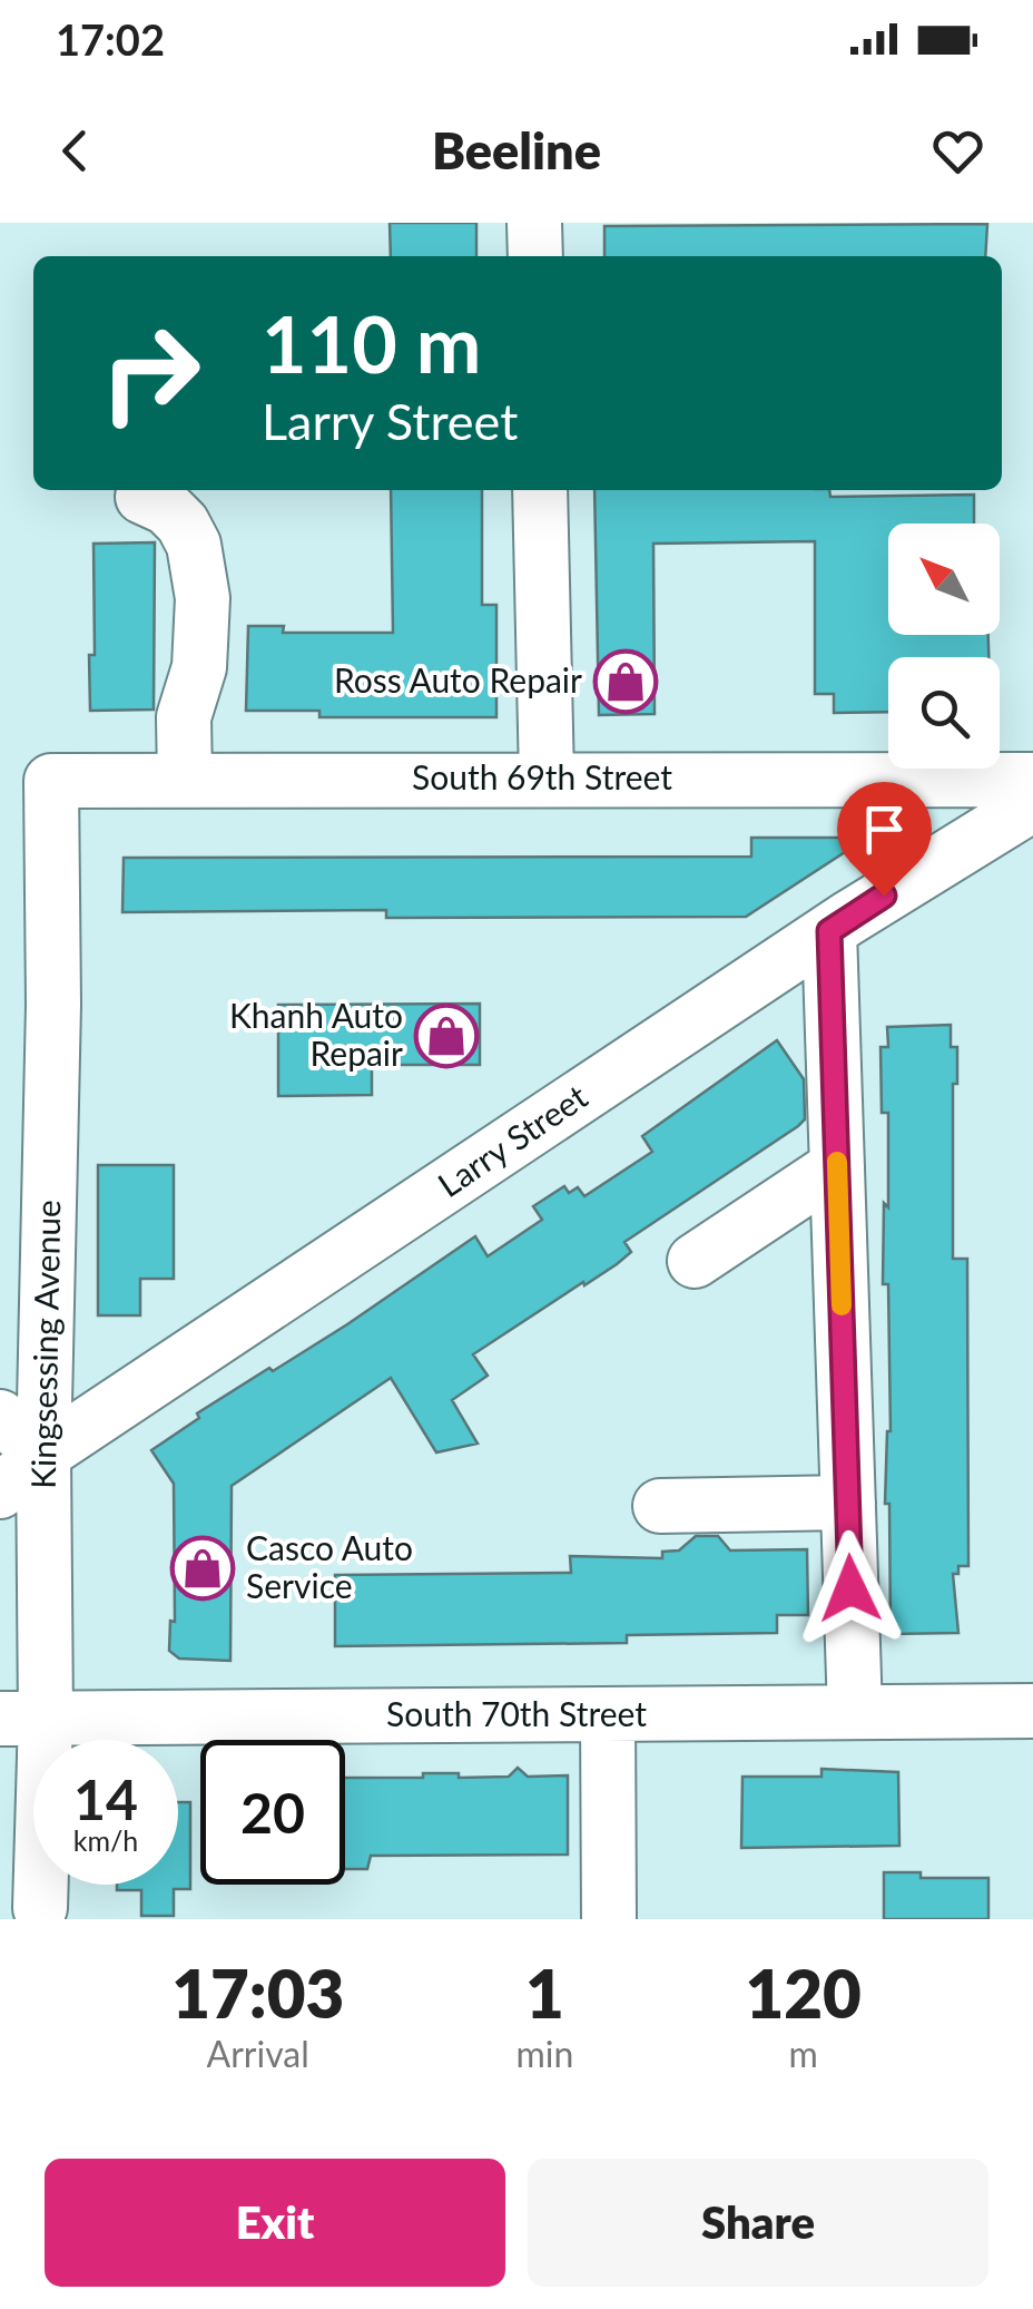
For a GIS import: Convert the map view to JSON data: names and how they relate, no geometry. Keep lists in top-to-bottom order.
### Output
{
  "streets": {
    "street": [
      "South 69th Street",
      "Larry Street",
      "Kingsessing Avenue",
      "South 70th Street"
    ]
  },
  "crossings": [
    ["South 69th Street", "Kingsessing Avenue"],
    ["Larry Street", "Kingsessing Avenue"],
    ["Kingsessing Avenue", "South 70th Street"]
  ],
  "places": {
    "shop": ["Ross Auto Repair", "Khanh Auto Repair", "Casco Auto Service"]
  },
  "north": "top left",
  "page": {
    "status": "17:02",
    "header": "Beeline",
    "turn": ["110 m", "Larry Street"],
    "speed": "14 km/h",
    "limit": "20",
    "eta": [
      "17:03",
      "Arrival",
      "1",
      "min",
      "120",
      "m"
    ],
    "buttons": ["Exit", "Share"]
  }
}
